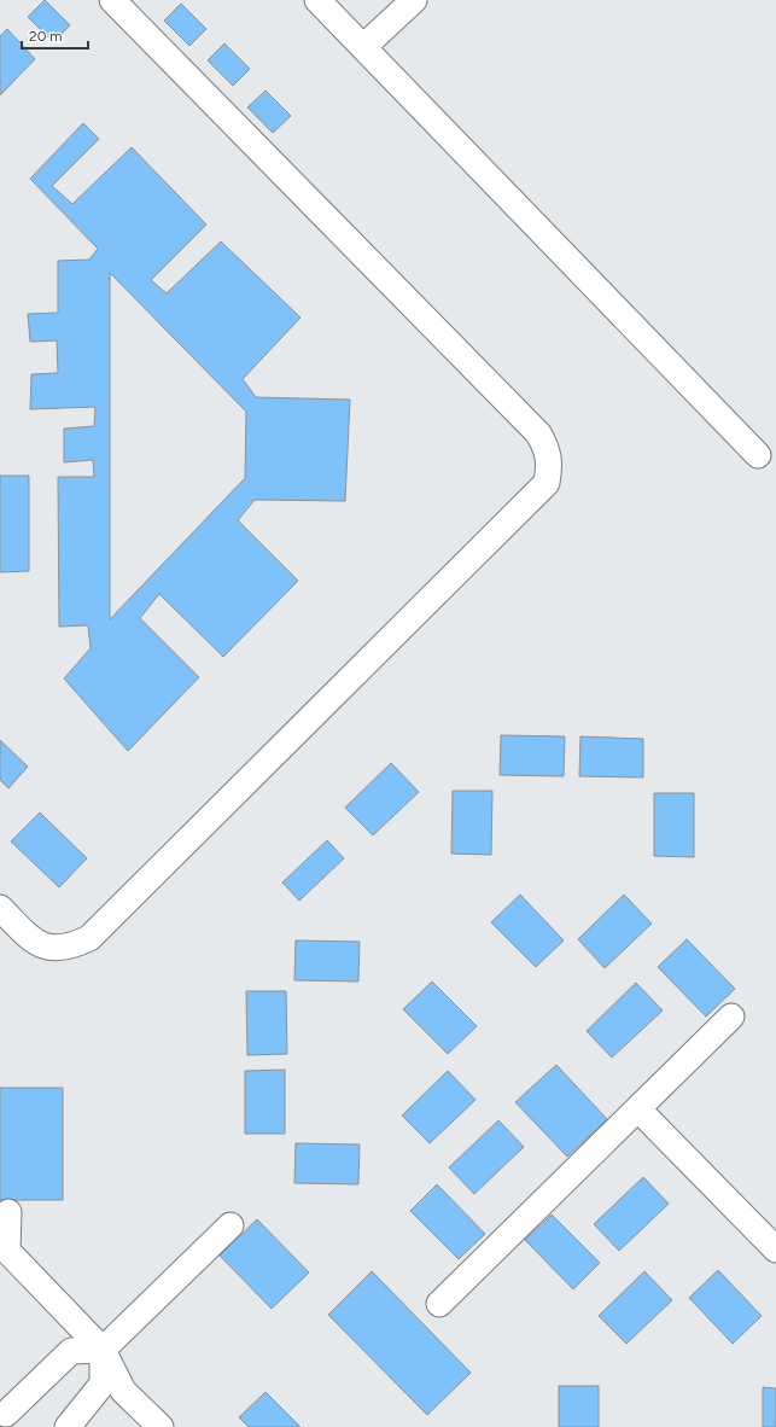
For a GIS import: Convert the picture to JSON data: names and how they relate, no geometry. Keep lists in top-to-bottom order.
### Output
{
  "scale_bar": "20 m"
}
